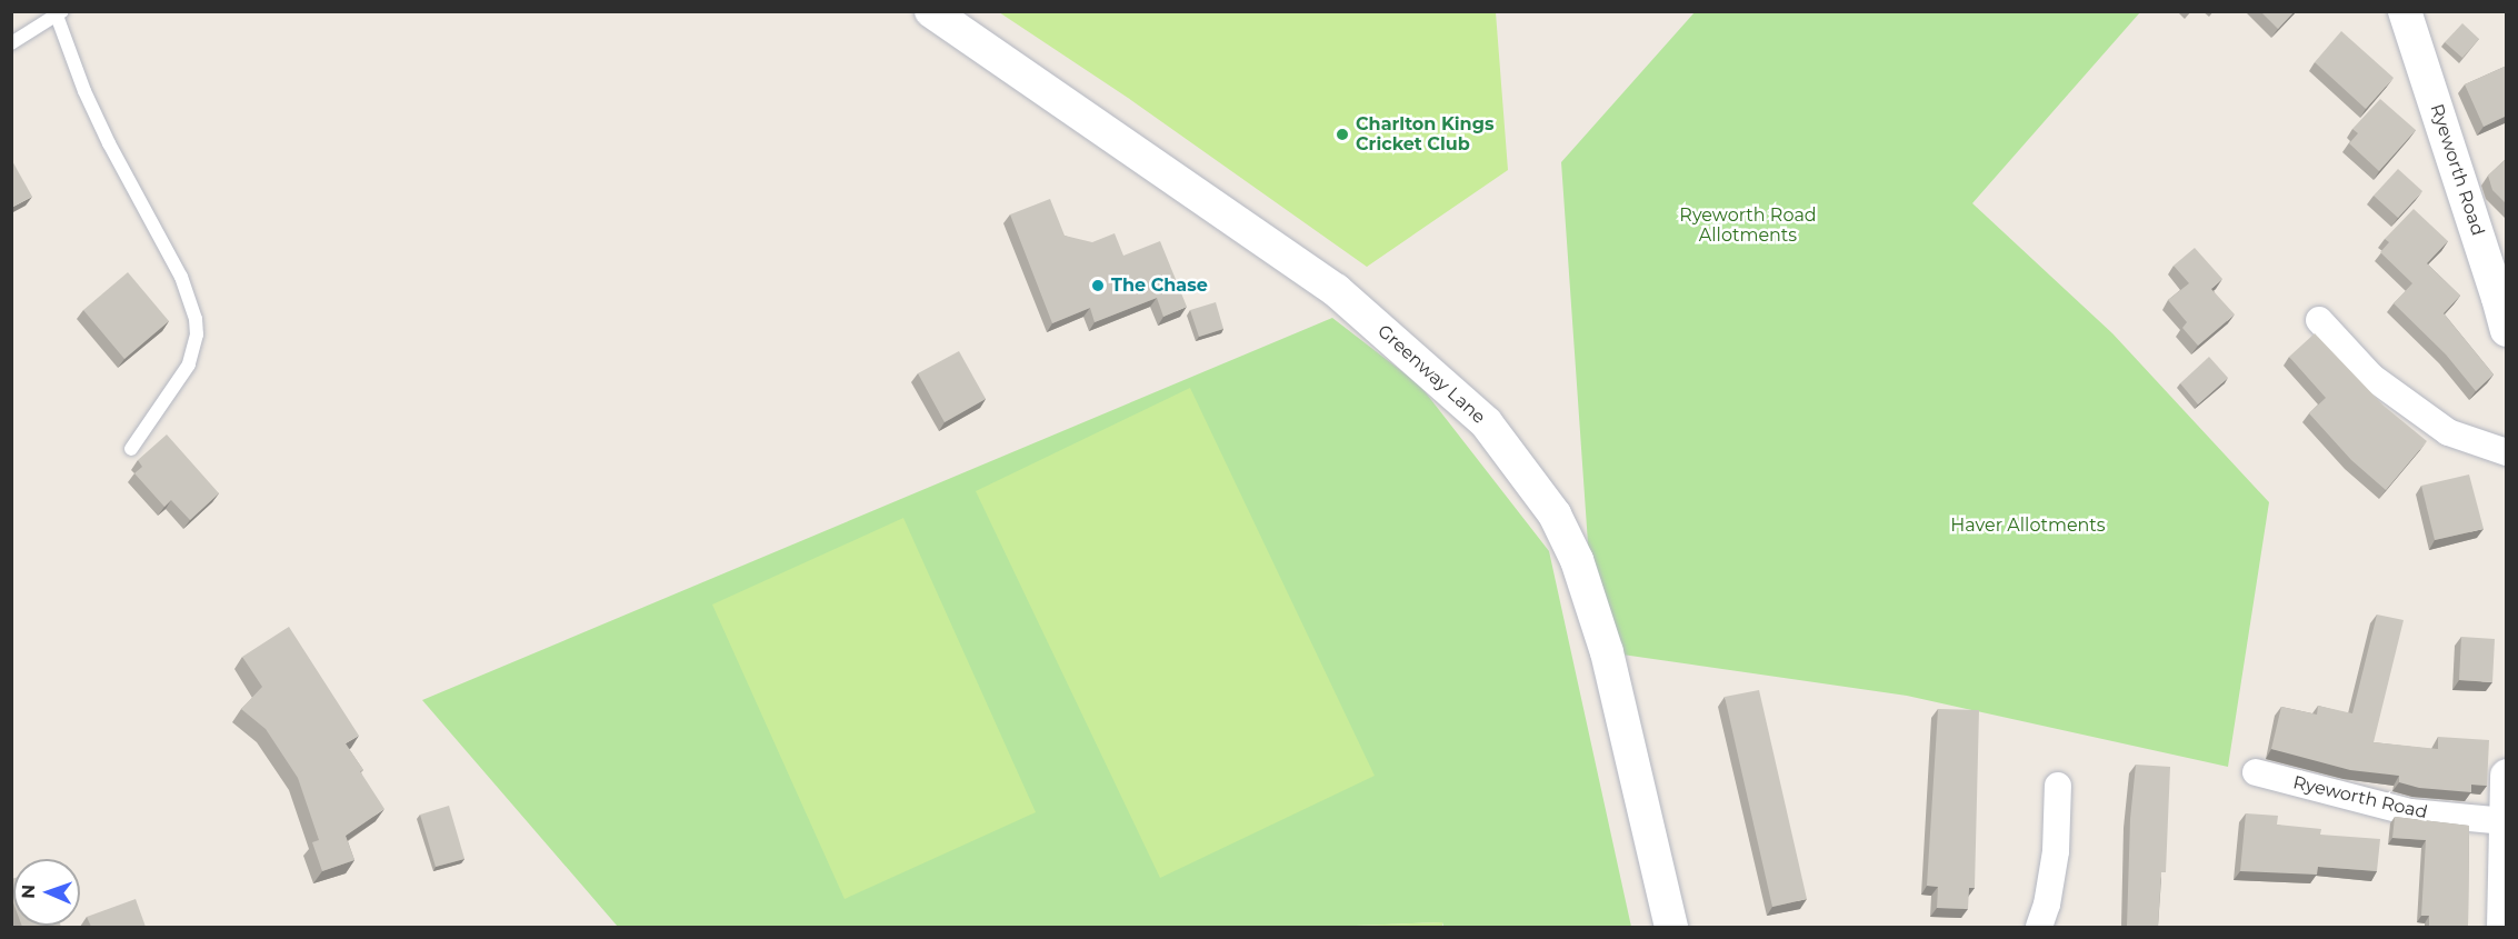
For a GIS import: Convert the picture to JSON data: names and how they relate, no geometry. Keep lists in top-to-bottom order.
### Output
{
  "streets": {
    "street": ["Ryeworth Road", "Greenway Lane"]
  },
  "parks": ["Ryeworth Road Allotments", "Haver Allotments"],
  "places": ["Charlton Kings Cricket Club", "The Chase"],
  "north": "left"
}
